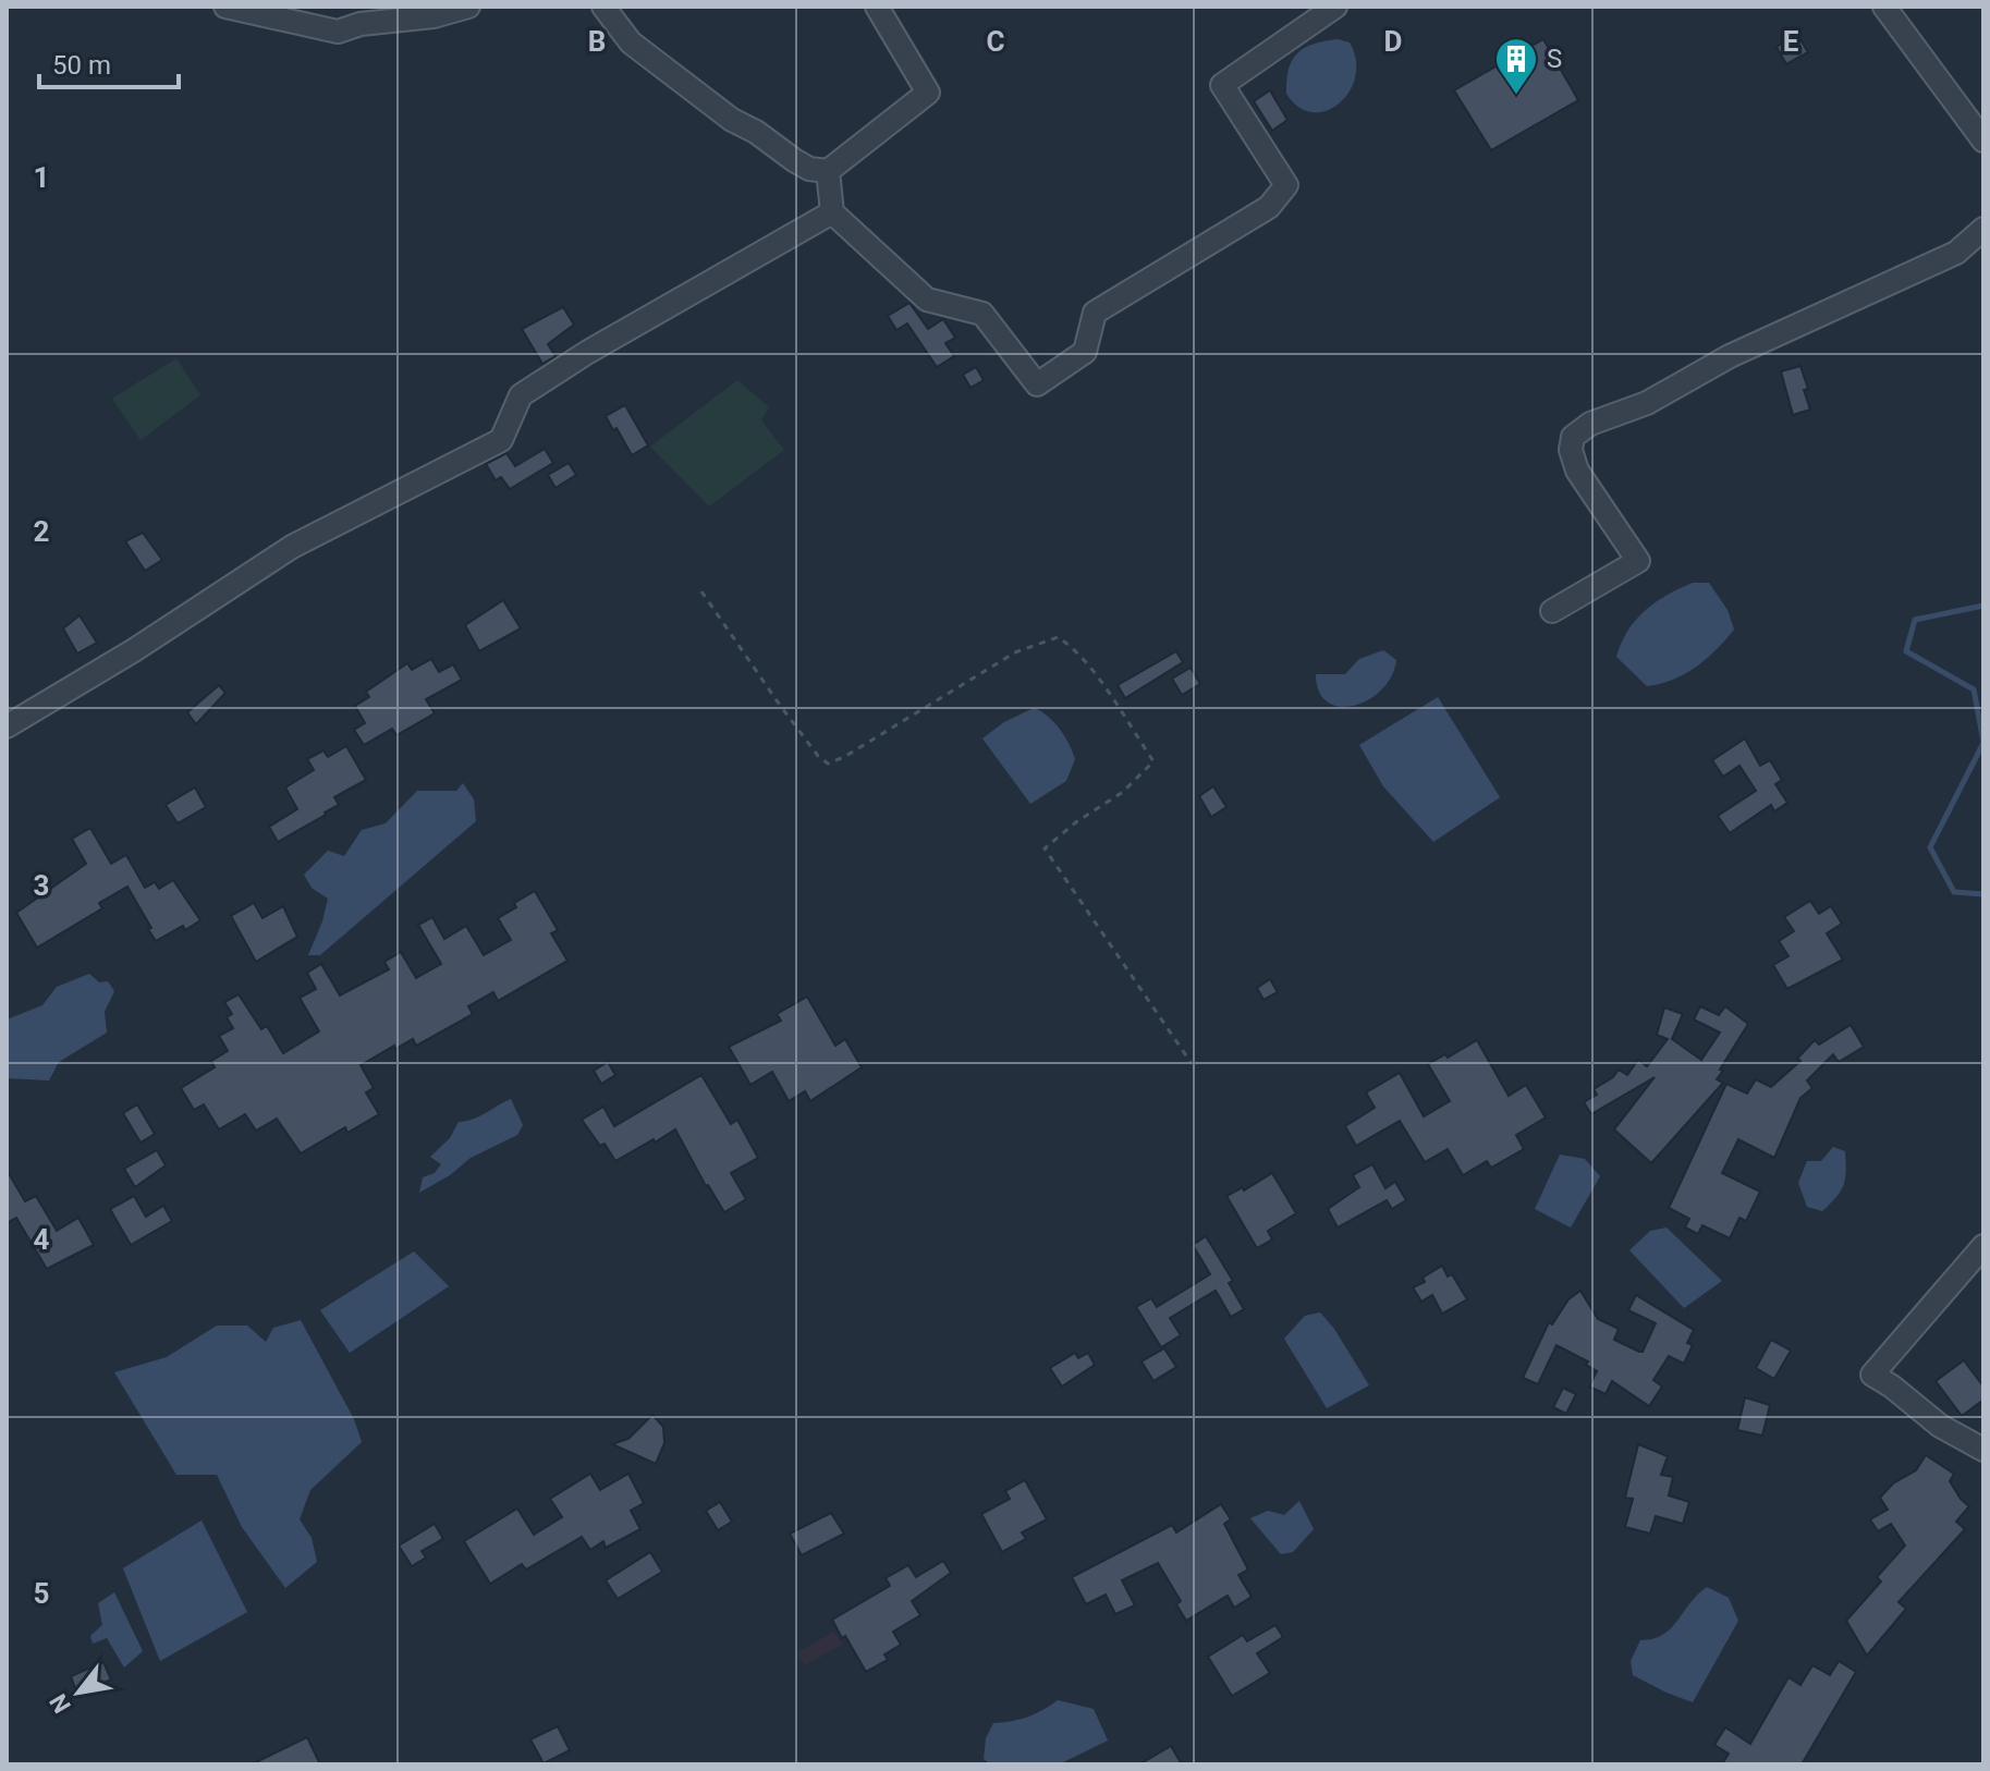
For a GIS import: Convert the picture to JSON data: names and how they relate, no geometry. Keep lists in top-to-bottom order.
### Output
{
  "places": {
    "building": ["S"]
  },
  "scale_bar": "50 m",
  "north": "bottom left",
  "grid": {
    "columns": [
      "B",
      "C",
      "D",
      "E"
    ],
    "rows": [
      "1",
      "2",
      "3",
      "4",
      "5"
    ]
  }
}
